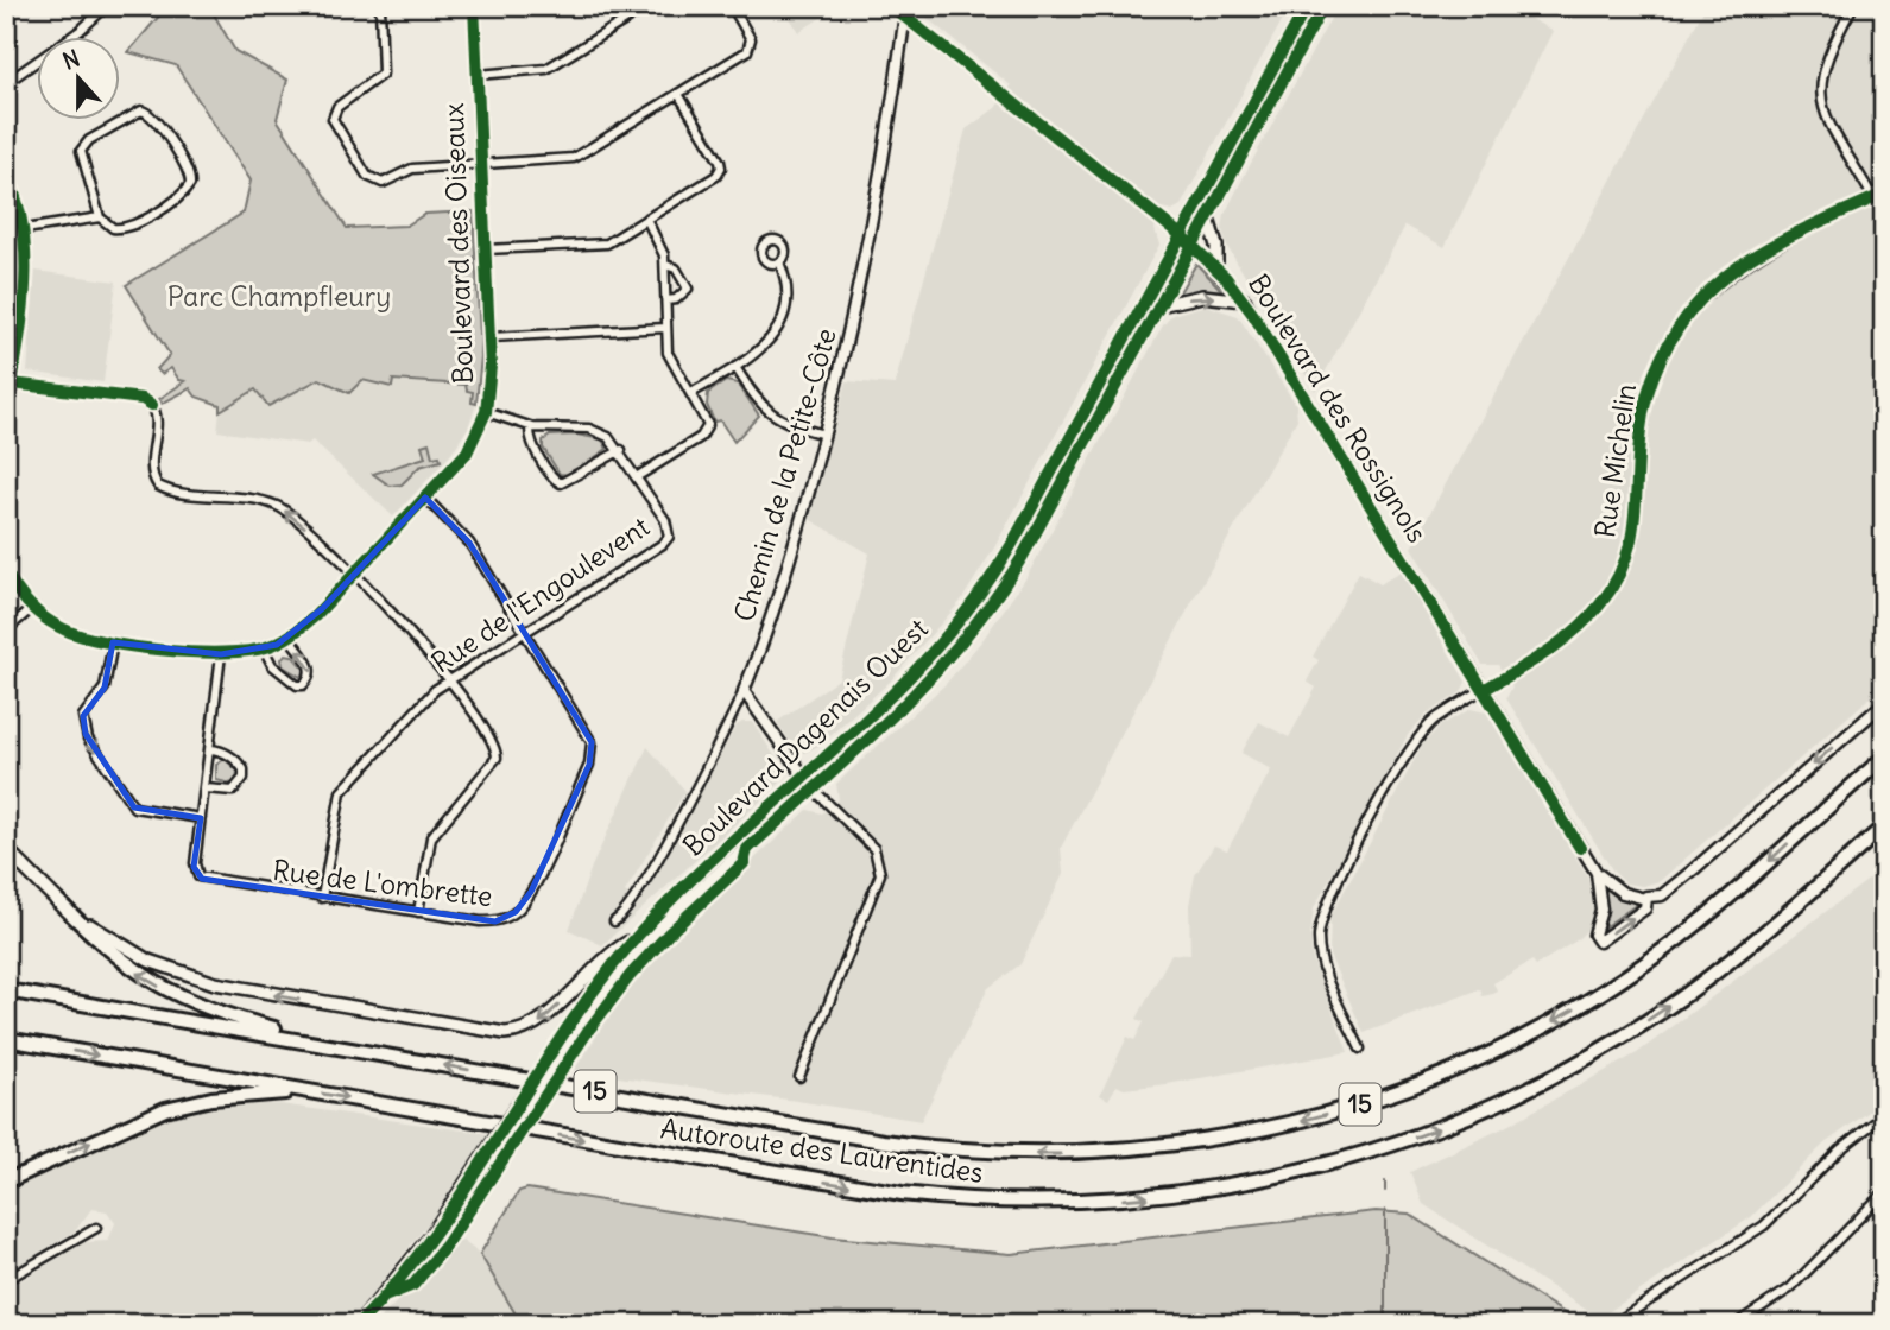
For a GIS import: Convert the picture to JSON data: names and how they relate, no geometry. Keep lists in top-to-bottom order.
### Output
{
  "streets": {
    "highway": ["15", "Autoroute des Laurentides"],
    "main road": ["Boulevard Dagenais Ouest"],
    "street": [
      "Boulevard des Oiseaux",
      "Boulevard des Rossignols",
      "Rue Michelin",
      "Chemin de la Petite-Côte",
      "Rue de l'Engoulevent",
      "Rue de L'ombrette"
    ]
  },
  "crossings": [
    ["Boulevard des Oiseaux", "Rue de l'Engoulevent"],
    ["Boulevard des Oiseaux", "Rue de L'ombrette"],
    ["Boulevard des Rossignols", "Rue Michelin"],
    ["Boulevard des Rossignols", "Chemin de la Petite-Côte"],
    ["Boulevard des Rossignols", "Boulevard Dagenais Ouest"],
    ["Rue de l'Engoulevent", "Rue de L'ombrette"],
    ["15", "Autoroute des Laurentides"]
  ],
  "parks": ["Parc Champfleury"],
  "north": "top"
}
